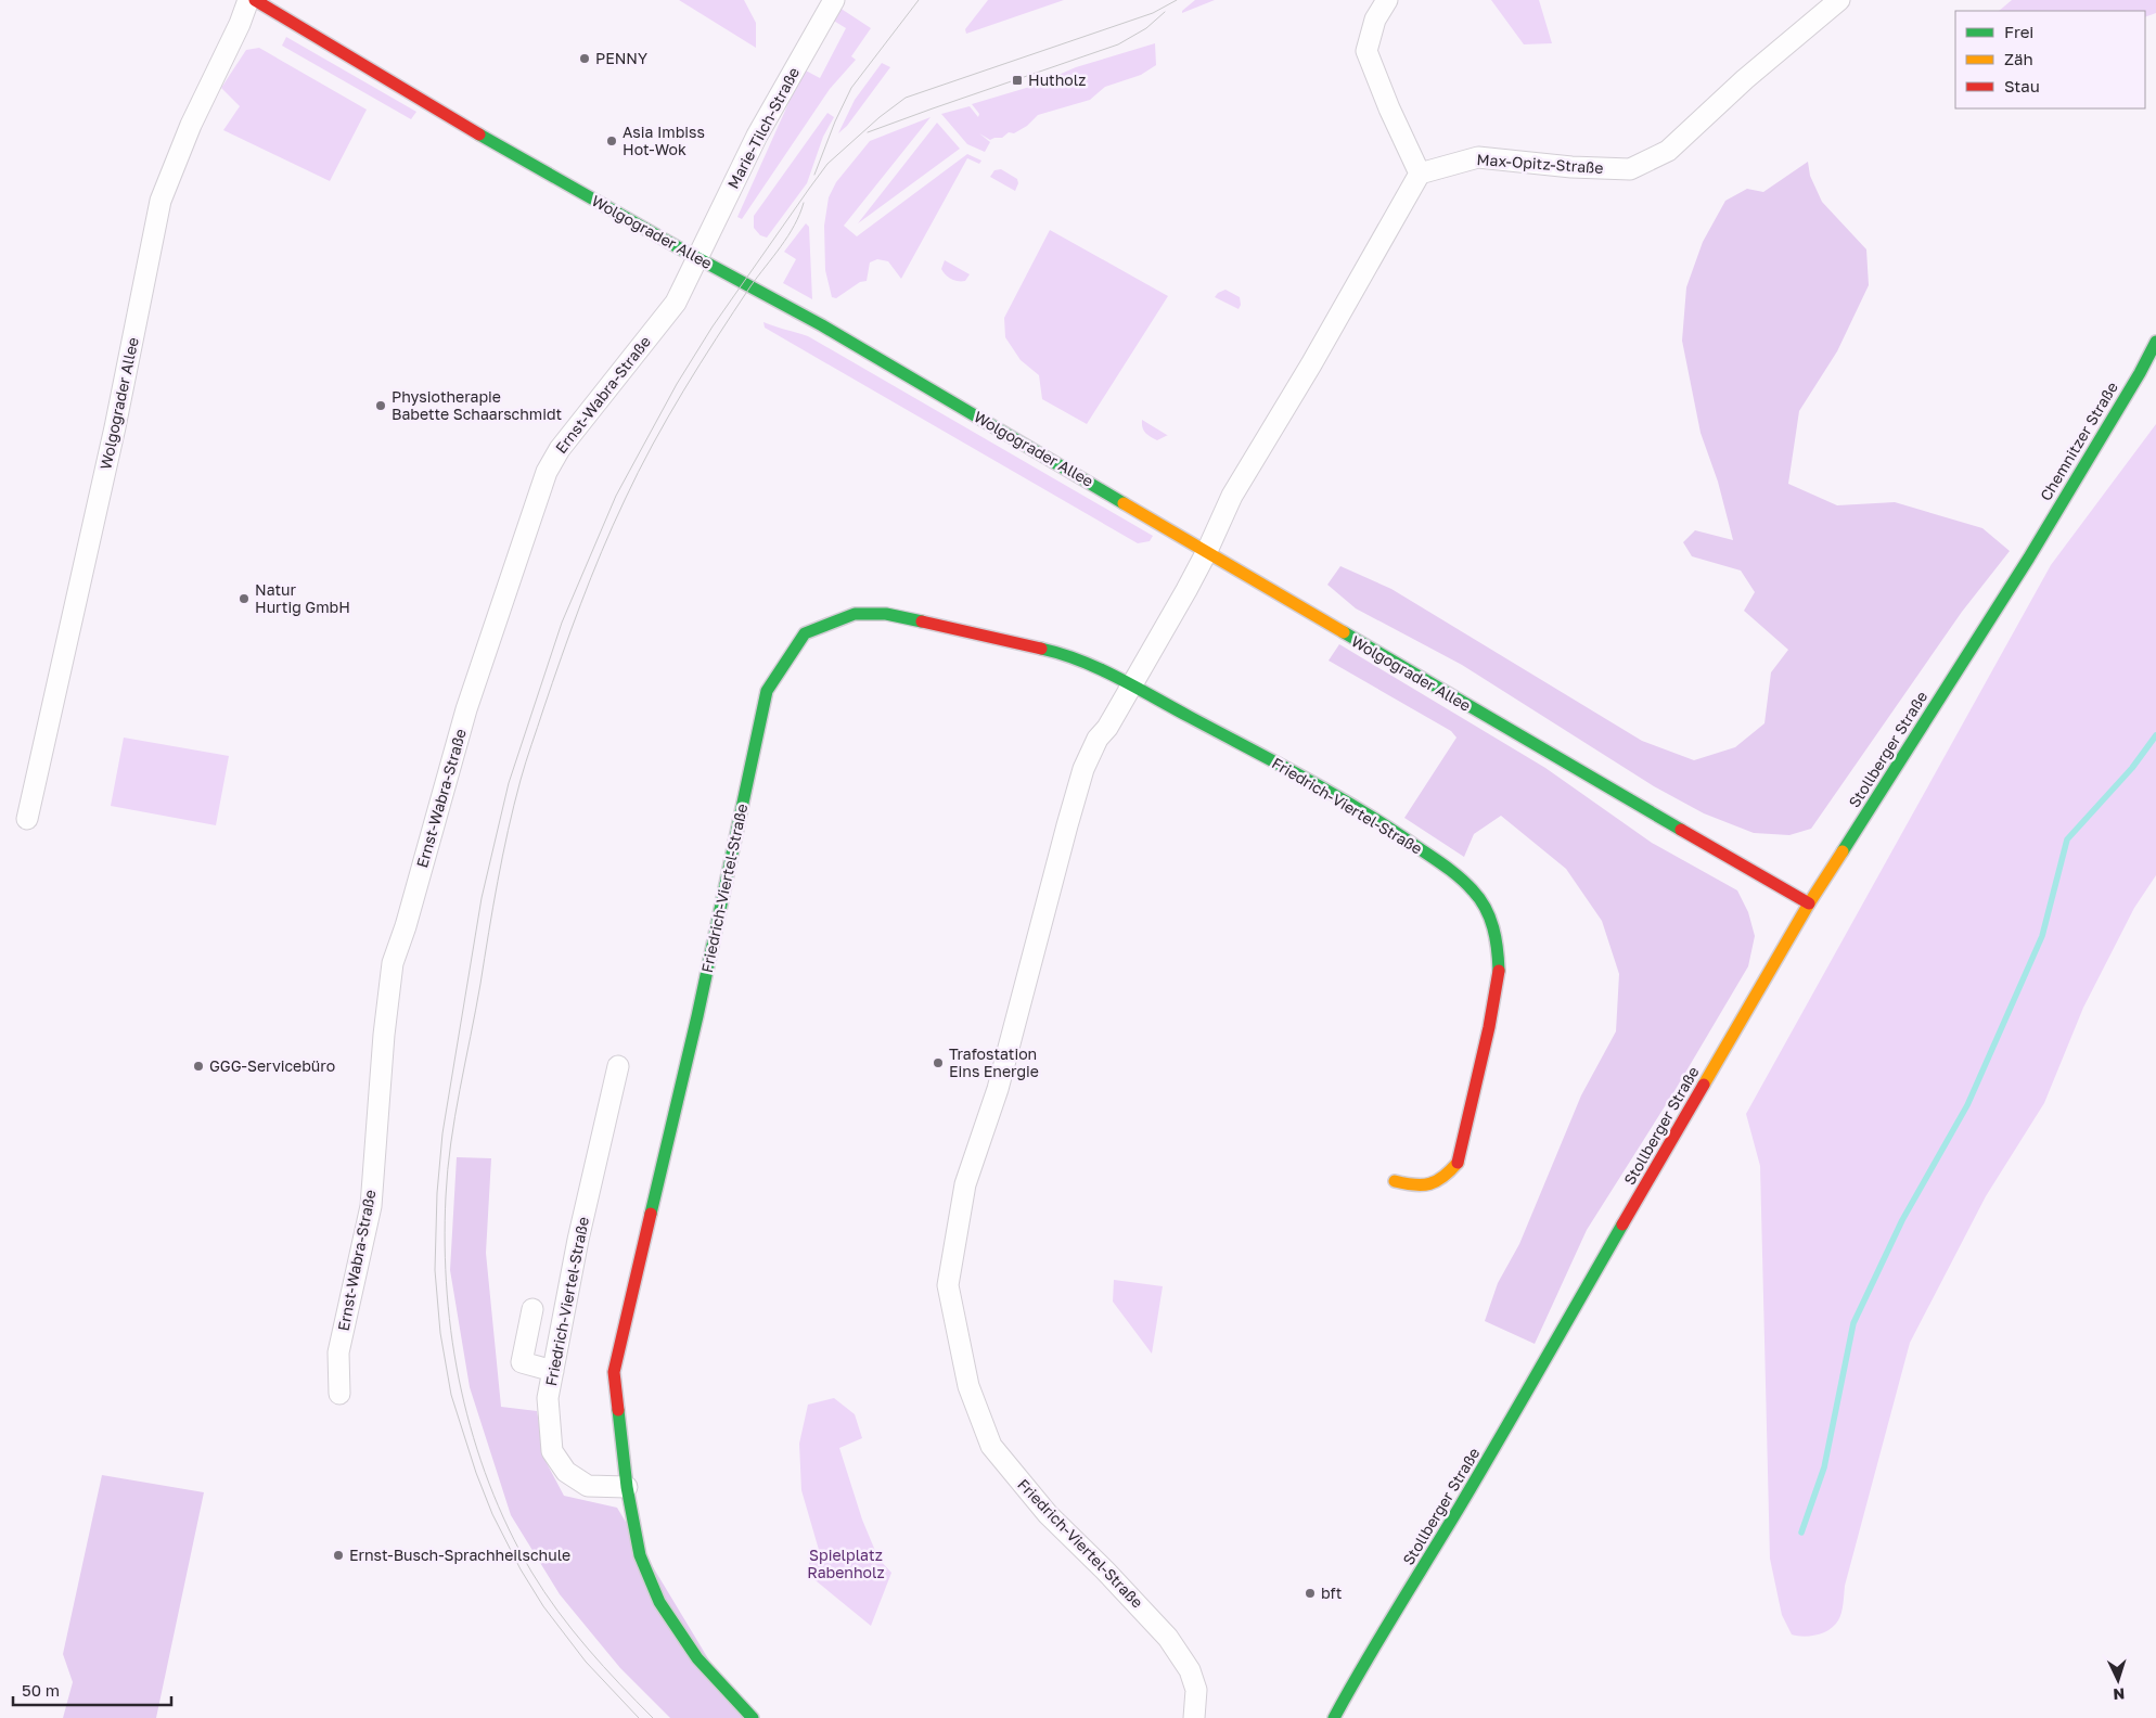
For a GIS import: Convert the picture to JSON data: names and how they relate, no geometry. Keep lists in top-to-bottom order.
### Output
{
  "streets": {
    "main road": [
      "Wolgograder Allee",
      "Chemnitzer Straße",
      "Stollberger Straße",
      "Friedrich-Viertel-Straße"
    ],
    "street": ["Marie-Tilch-Straße", "Max-Opitz-Straße", "Ernst-Wabra-Straße"]
  },
  "crossings": [
    ["Marie-Tilch-Straße", "Wolgograder Allee"],
    ["Marie-Tilch-Straße", "Ernst-Wabra-Straße"],
    ["Wolgograder Allee", "Ernst-Wabra-Straße"],
    ["Wolgograder Allee", "Stollberger Straße"],
    ["Wolgograder Allee", "Friedrich-Viertel-Straße"],
    ["Chemnitzer Straße", "Stollberger Straße"]
  ],
  "parks": ["Spielplatz Rabenholz"],
  "places": {
    "other": [
      "PENNY",
      "Asia Imbiss Hot-Wok",
      "Physiotherapie Babette Schaarschmidt",
      "Natur Hurtig GmbH",
      "Trafostation Eins Energie",
      "GGG-Servicebüro",
      "Ernst-Busch-Sprachheilschule",
      "bft"
    ],
    "transit": ["Hutholz"]
  },
  "legend": ["Frei", "Zäh", "Stau"],
  "scale_bar": "50 m",
  "north": "bottom"
}
